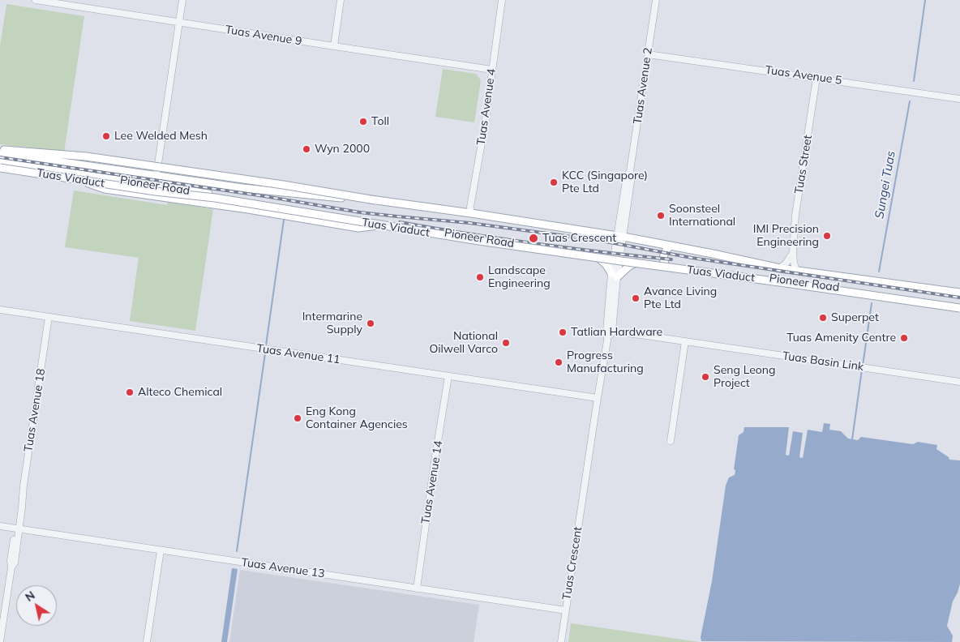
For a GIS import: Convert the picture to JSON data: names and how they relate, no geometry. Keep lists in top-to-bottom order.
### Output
{
  "streets": {
    "main road": ["Tuas Viaduct", "Pioneer Road"],
    "street": [
      "Tuas Avenue 9",
      "Tuas Avenue 5",
      "Tuas Avenue 2",
      "Tuas Avenue 4",
      "Tuas Street",
      "Tuas Avenue 11",
      "Tuas Basin Link",
      "Tuas Avenue 18",
      "Tuas Avenue 14",
      "Tuas Crescent",
      "Tuas Avenue 13"
    ]
  },
  "crossings": [
    ["Tuas Avenue 9", "Tuas Avenue 4"],
    ["Tuas Avenue 5", "Tuas Avenue 2"],
    ["Tuas Avenue 5", "Tuas Street"],
    ["Tuas Avenue 2", "Pioneer Road"],
    ["Tuas Avenue 2", "Tuas Crescent"],
    ["Tuas Avenue 4", "Pioneer Road"],
    ["Tuas Street", "Pioneer Road"],
    ["Tuas Viaduct", "Pioneer Road"],
    ["Pioneer Road", "Tuas Crescent"],
    ["Tuas Avenue 11", "Tuas Avenue 18"],
    ["Tuas Avenue 11", "Tuas Avenue 14"],
    ["Tuas Avenue 11", "Tuas Crescent"],
    ["Tuas Basin Link", "Tuas Crescent"],
    ["Tuas Avenue 18", "Tuas Avenue 13"],
    ["Tuas Avenue 14", "Tuas Avenue 13"],
    ["Tuas Crescent", "Tuas Avenue 13"]
  ],
  "water": ["Sungei Tuas"],
  "places": [
    "Toll",
    "Lee Welded Mesh",
    "Wyn 2000",
    "KCC (Singapore) Pte Ltd",
    "Soonsteel International",
    "IMI Precision Engineering",
    "Tuas Crescent",
    "Landscape Engineering",
    "Avance Living Pte Ltd",
    "Superpet",
    "Intermarine Supply",
    "Tatlian Hardware",
    "Tuas Amenity Centre",
    "National Oilwell Varco",
    "Progress Manufacturing",
    "Seng Leong Project",
    "Alteco Chemical",
    "Eng Kong Container Agencies"
  ],
  "north": "top left"
}
